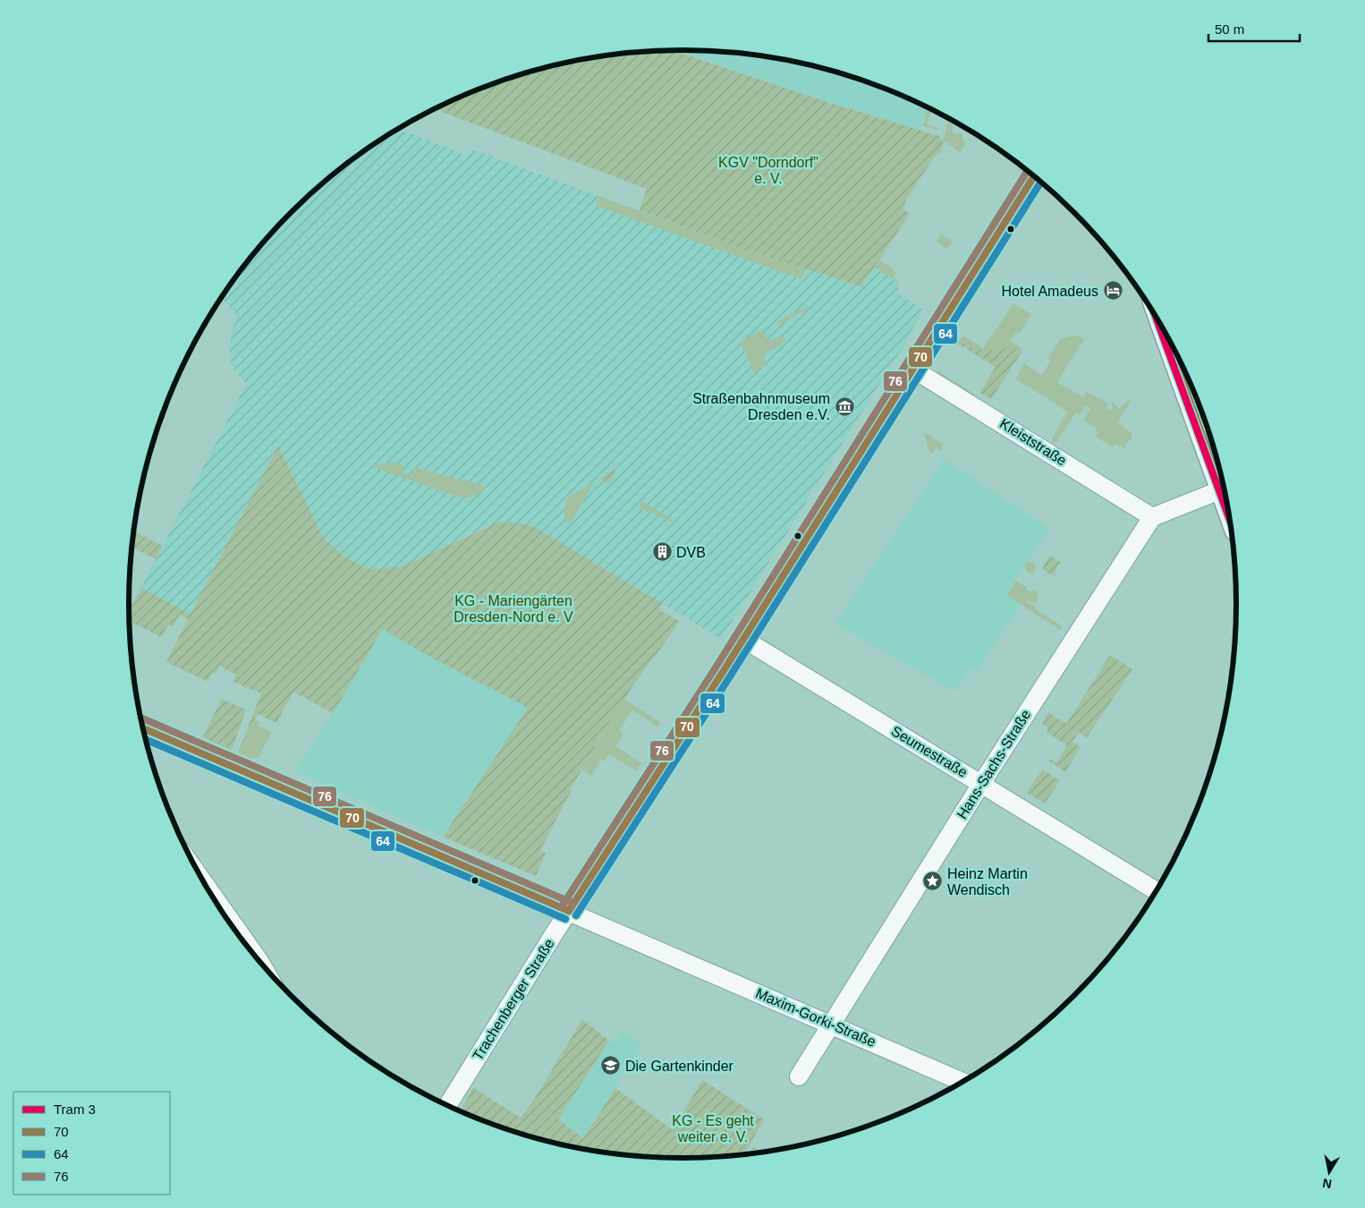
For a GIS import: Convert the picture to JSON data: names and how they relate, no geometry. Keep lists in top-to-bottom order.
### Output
{
  "streets": {
    "street": [
      "Kleiststraße",
      "Seumestraße",
      "Hans-Sachs-Straße",
      "Trachenberger Straße",
      "Maxim-Gorki-Straße"
    ]
  },
  "crossings": [
    ["Kleiststraße", "Hans-Sachs-Straße"],
    ["Seumestraße", "Hans-Sachs-Straße"],
    ["Seumestraße", "Trachenberger Straße"],
    ["Hans-Sachs-Straße", "Maxim-Gorki-Straße"],
    ["Trachenberger Straße", "Maxim-Gorki-Straße"]
  ],
  "parks": ["KGV \"Dorndorf\" e. V.", "KG - Mariengärten Dresden-Nord e. V", "KG - Es geht weiter e. V."],
  "places": {
    "hotel": ["Hotel Amadeus"],
    "museum": ["Straßenbahnmuseum Dresden e.V."],
    "building": ["DVB"],
    "place": ["Heinz Martin Wendisch"],
    "school or university": ["Die Gartenkinder"]
  },
  "lines": [
    "transit line 76",
    "transit line 70",
    "transit line 64",
    "tram line 3"
  ],
  "legend": [
    "Tram 3",
    "70",
    "64",
    "76"
  ],
  "scale_bar": "50 m",
  "north": "bottom"
}
